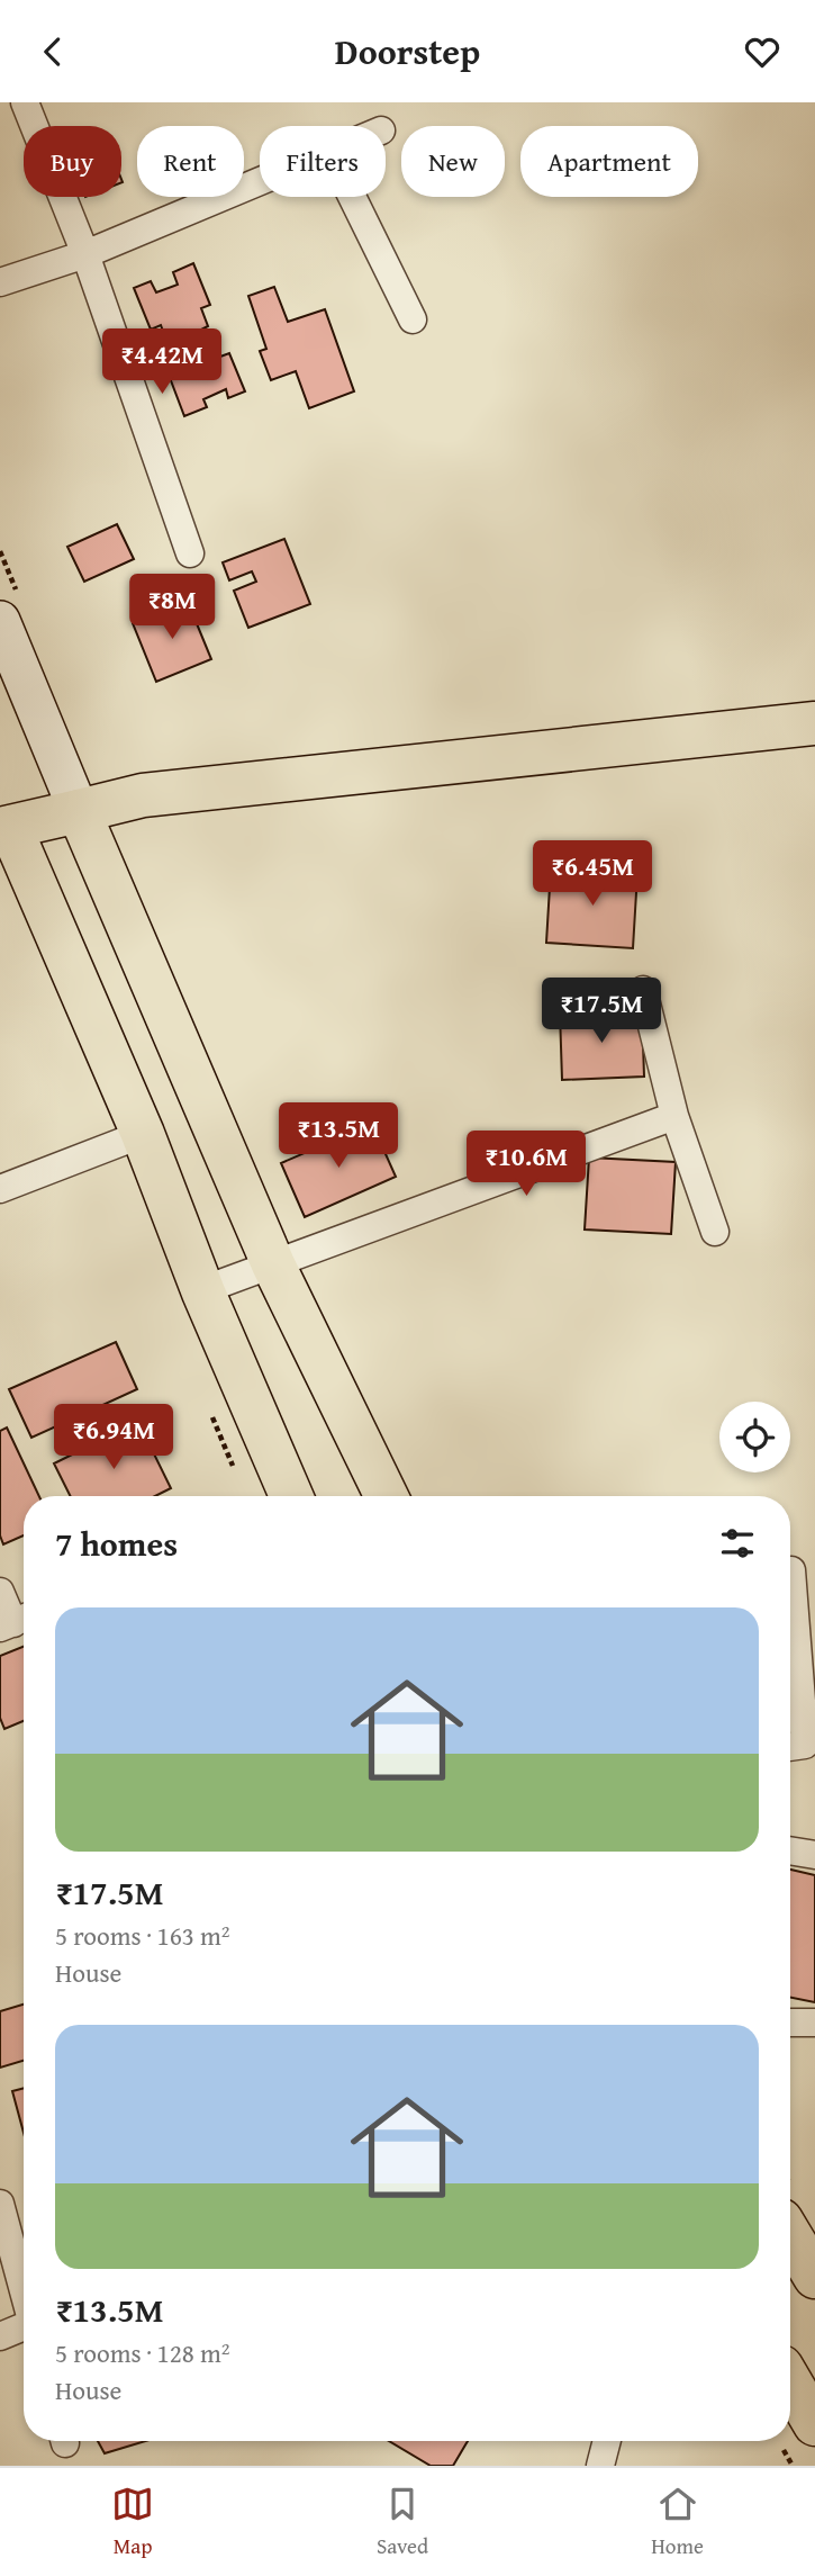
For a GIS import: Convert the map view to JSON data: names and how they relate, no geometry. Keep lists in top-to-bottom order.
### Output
{
  "page": {
    "header": "Doorstep",
    "chip": [
      "Buy",
      "Rent",
      "Filters",
      "New",
      "Apartment"
    ],
    "price": [
      "₹4.42M",
      "₹8M",
      "₹6.45M",
      "₹17.5M",
      "₹13.5M",
      "₹10.6M",
      "₹6.94M"
    ],
    "heading": "7 homes",
    "list": [
      {
        "name": "₹17.5M",
        "note": "5 rooms · 163 m² · House"
      },
      {
        "name": "₹13.5M",
        "note": "5 rooms · 128 m² · House"
      }
    ],
    "tabs": ["Map", "Saved", "Home"]
  }
}
